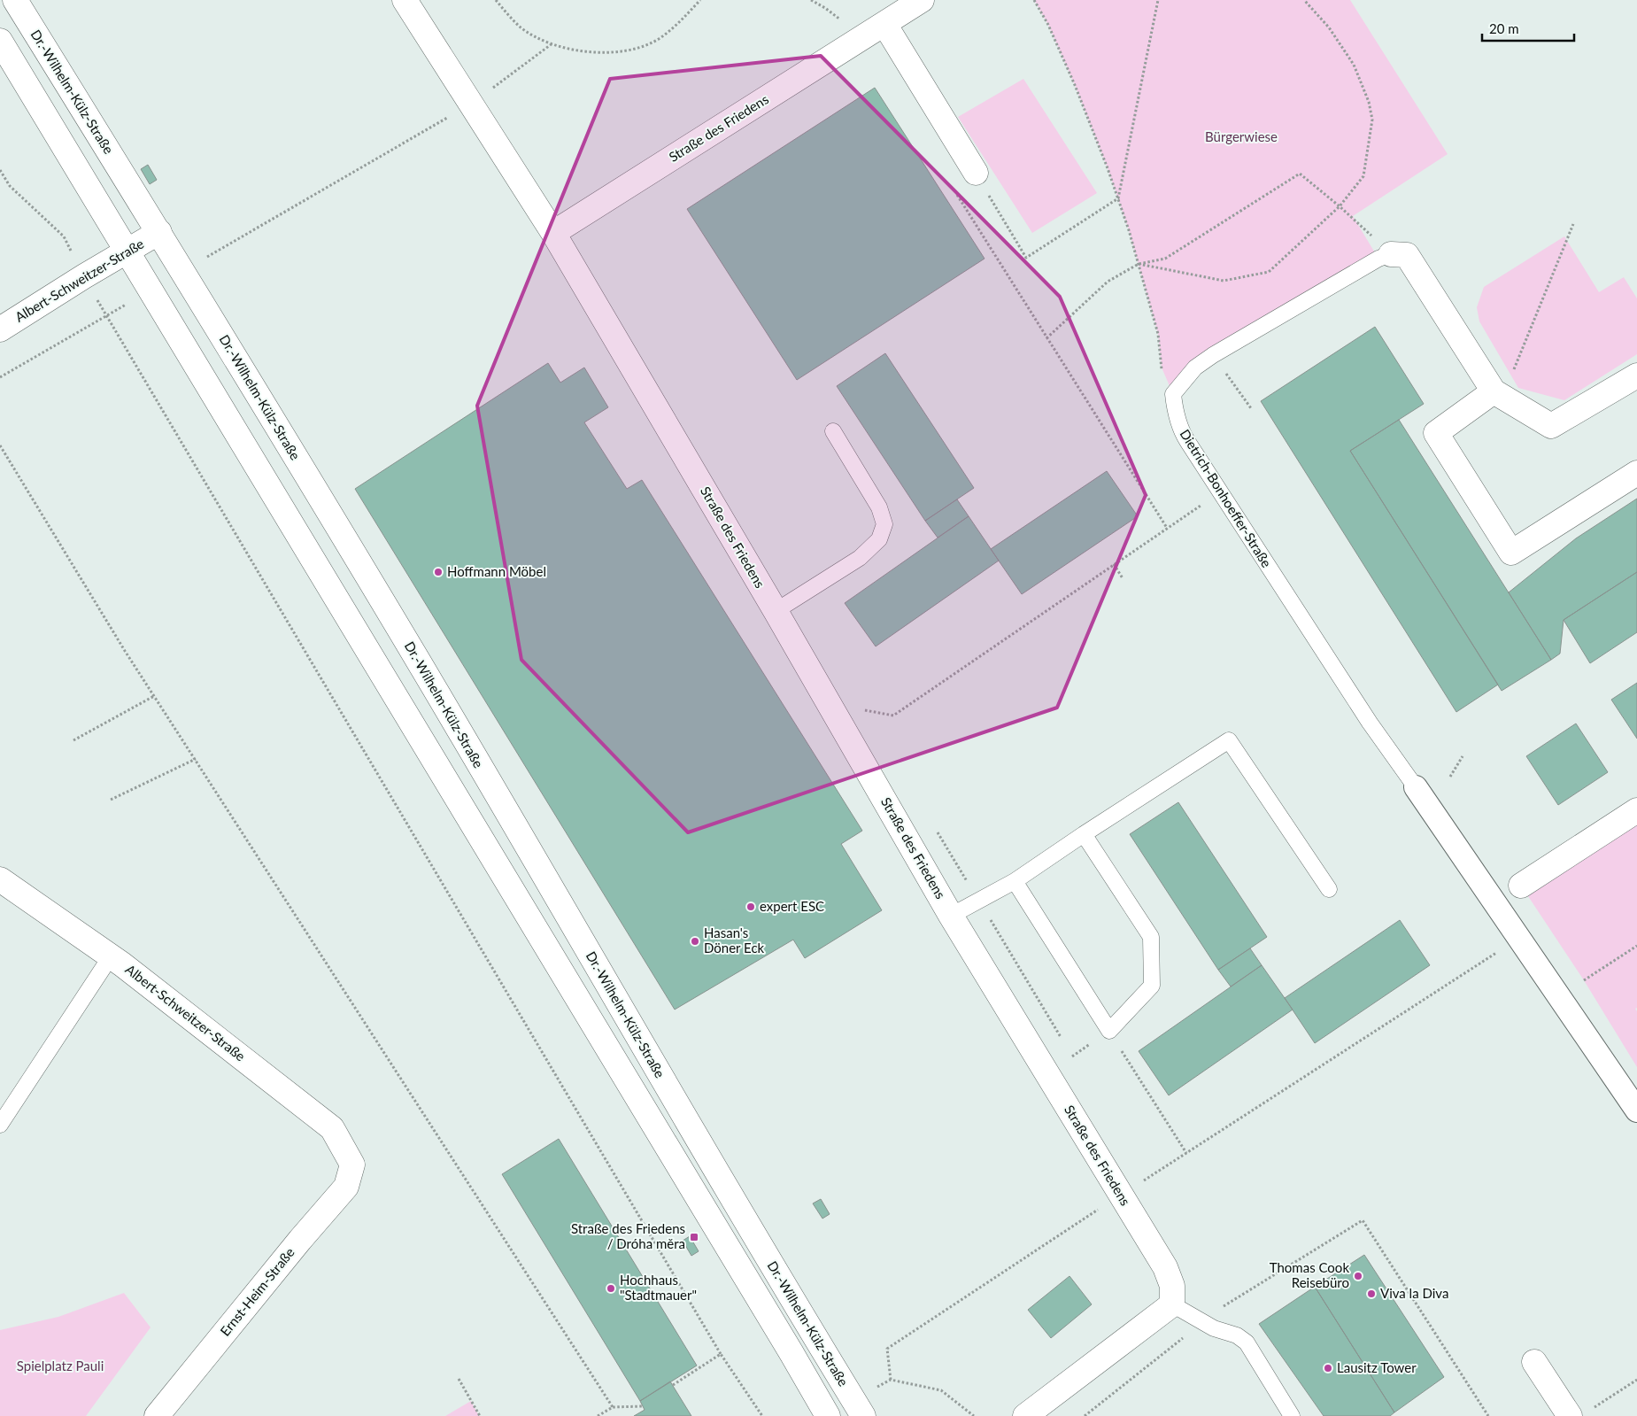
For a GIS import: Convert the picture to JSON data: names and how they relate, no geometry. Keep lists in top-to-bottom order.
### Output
{
  "streets": {
    "street": [
      "Dr.-Wilhelm-Külz-Straße",
      "Straße des Friedens",
      "Albert-Schweitzer-Straße",
      "Ernst-Heim-Straße"
    ],
    "lane": ["Dietrich-Bonhoeffer-Straße"]
  },
  "crossings": [
    ["Dr.-Wilhelm-Külz-Straße", "Albert-Schweitzer-Straße"],
    ["Albert-Schweitzer-Straße", "Ernst-Heim-Straße"]
  ],
  "parks": ["Bürgerwiese", "Spielplatz Pauli"],
  "places": {
    "other": [
      "Hoffmann Möbel",
      "expert ESC",
      "Hasan's Döner Eck",
      "Thomas Cook Reisebüro",
      "Hochhaus \"Stadtmauer\"",
      "Viva la Diva",
      "Lausitz Tower"
    ],
    "transit": ["Straße des Friedens / Dróha měra"]
  },
  "scale_bar": "20 m"
}
